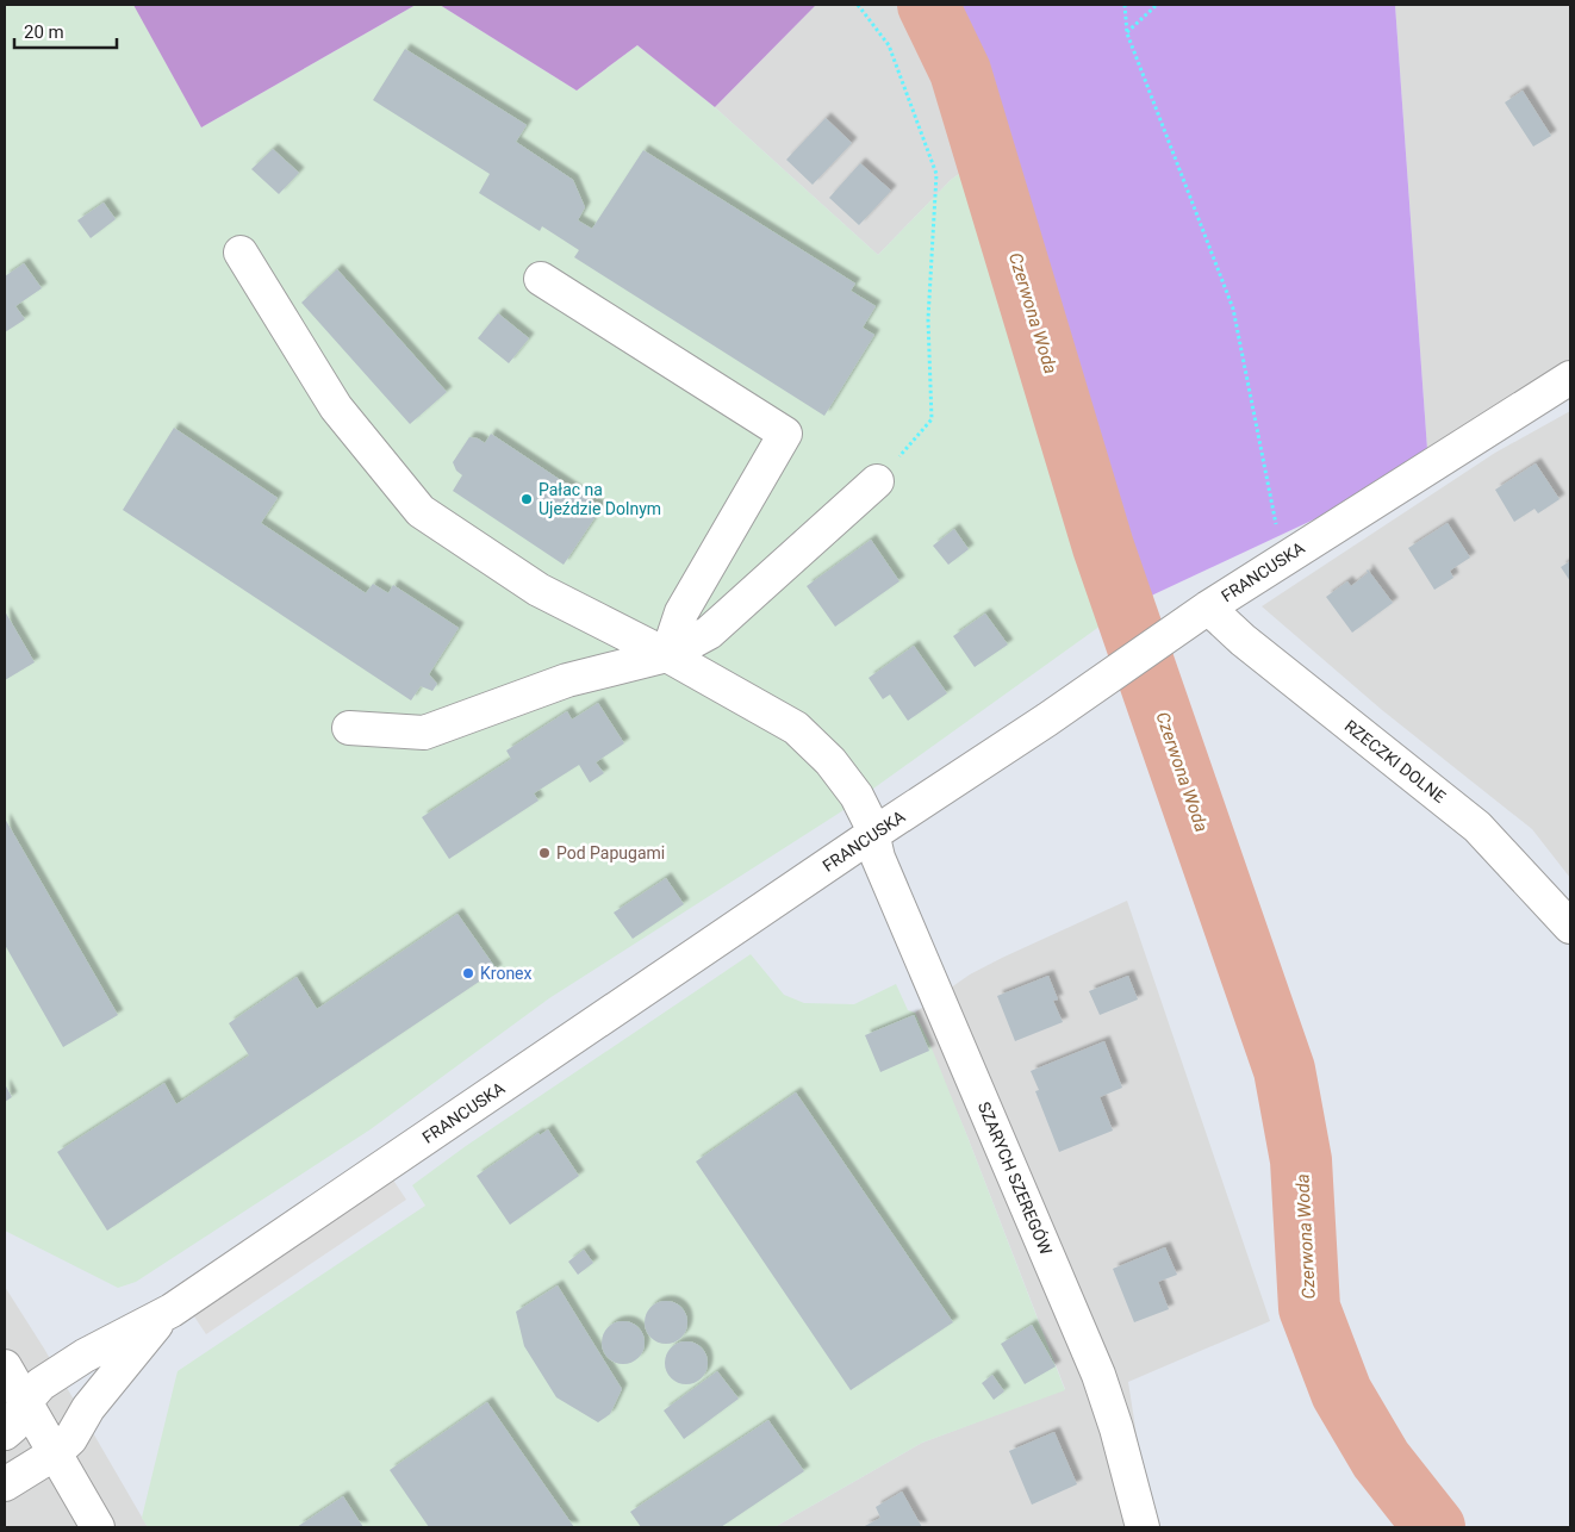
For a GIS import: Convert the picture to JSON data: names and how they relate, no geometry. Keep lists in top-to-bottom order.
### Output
{
  "streets": {
    "street": ["FRANCUSKA", "RZECZKI DOLNE", "SZARYCH SZEREGÓW"]
  },
  "crossings": [
    ["FRANCUSKA", "RZECZKI DOLNE"],
    ["FRANCUSKA", "SZARYCH SZEREGÓW"]
  ],
  "water": ["Czerwona Woda"],
  "places": ["Pałac na Ujeździe Dolnym", "Pod Papugami", "Kronex"],
  "scale_bar": "20 m"
}
